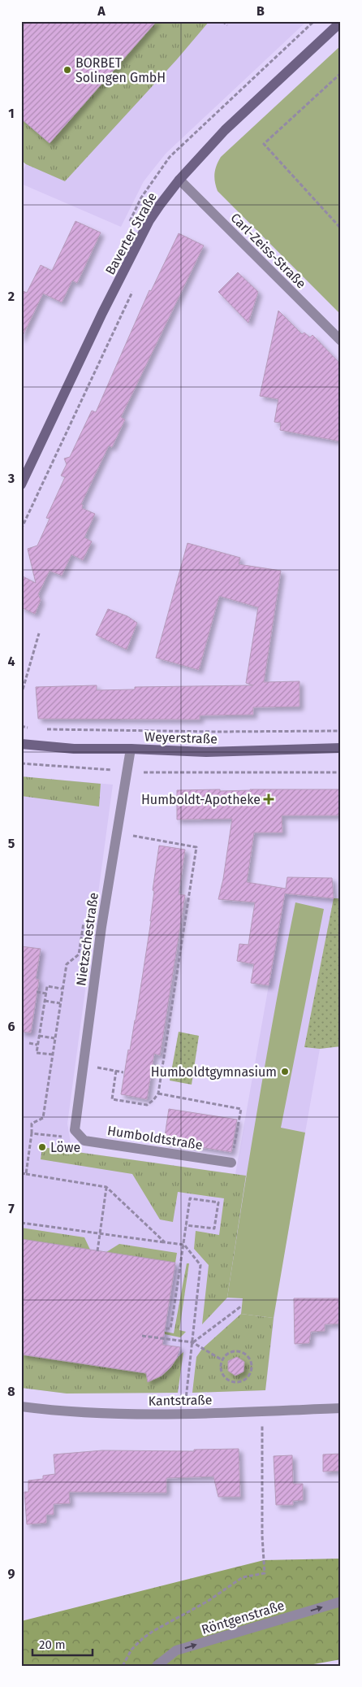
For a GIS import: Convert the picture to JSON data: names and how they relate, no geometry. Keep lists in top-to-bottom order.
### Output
{
  "streets": {
    "main road": ["Baverter Straße", "Weyerstraße"],
    "street": [
      "Carl-Zeiss-Straße",
      "Nietzschestraße",
      "Humboldtstraße",
      "Kantstraße",
      "Röntgenstraße"
    ]
  },
  "crossings": [
    ["Baverter Straße", "Carl-Zeiss-Straße"],
    ["Weyerstraße", "Nietzschestraße"],
    ["Nietzschestraße", "Humboldtstraße"]
  ],
  "one_way": ["Röntgenstraße"],
  "places": {
    "other": ["BORBET Solingen GmbH", "Humboldtgymnasium", "Löwe"],
    "health": ["Humboldt-Apotheke"]
  },
  "scale_bar": "20 m",
  "grid": {
    "columns": ["A", "B"],
    "rows": [
      "1",
      "2",
      "3",
      "4",
      "5",
      "6",
      "7",
      "8",
      "9"
    ]
  }
}
